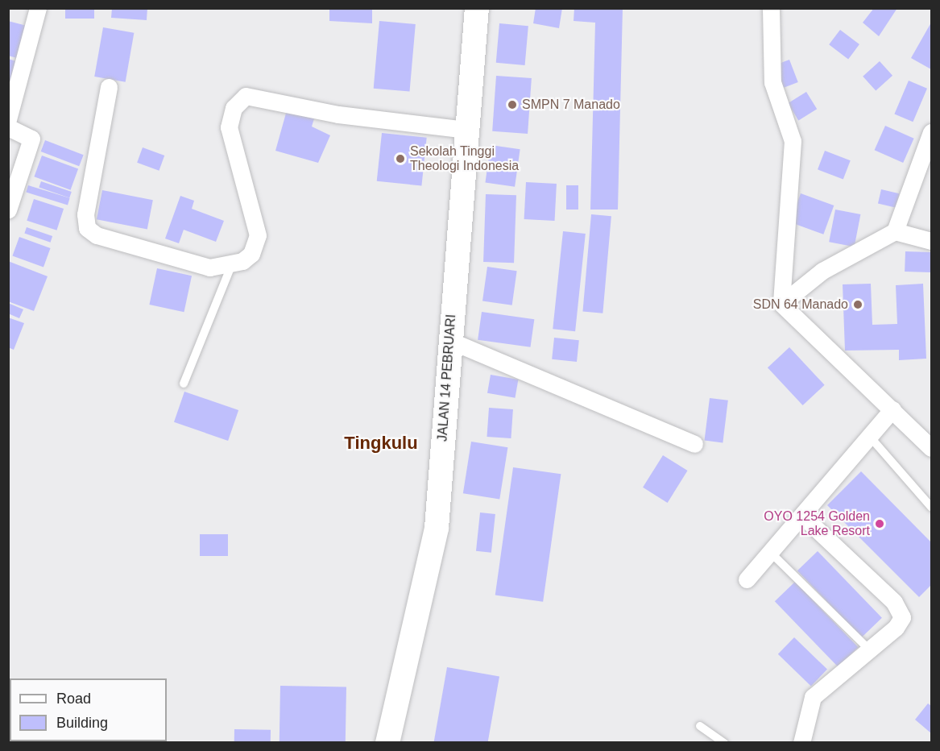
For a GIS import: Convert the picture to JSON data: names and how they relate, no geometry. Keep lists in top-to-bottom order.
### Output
{
  "streets": {
    "main road": ["JALAN 14 PEBRUARI"]
  },
  "districts": ["Tingkulu"],
  "places": [
    "SMPN 7 Manado",
    "Sekolah Tinggi Theologi Indonesia",
    "SDN 64 Manado",
    "OYO 1254 Golden Lake Resort"
  ],
  "legend": ["Road", "Building"]
}
